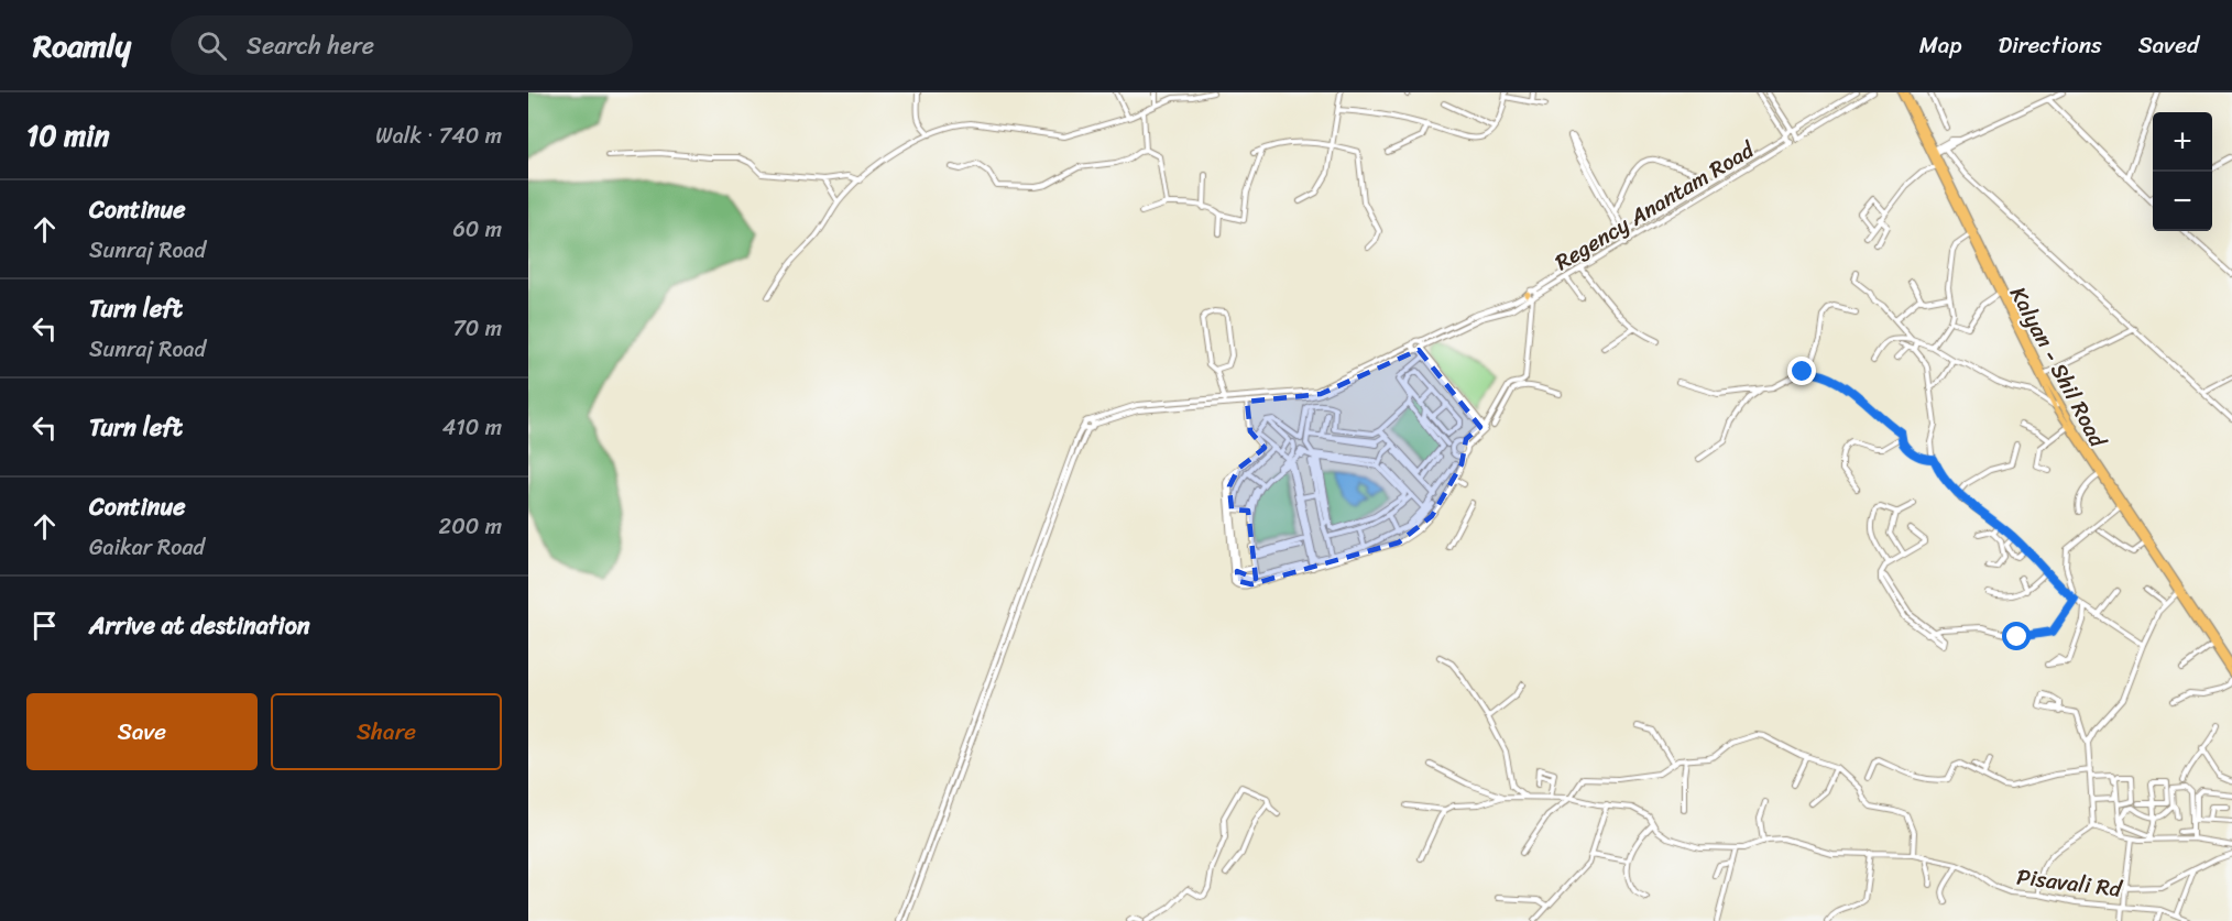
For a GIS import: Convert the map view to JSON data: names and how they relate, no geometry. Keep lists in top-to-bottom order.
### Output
{
  "streets": {
    "main road": ["Kalyan - Shil Road"],
    "street": ["Regency Anantam Road", "Pisavali Rd"]
  },
  "page": {
    "header": "Roamly",
    "search": "Search here",
    "nav": ["Map", "Directions", "Saved"],
    "heading": ["10 min", "Walk · 740 m"],
    "map_buttons": ["+", "−"],
    "list": [
      ["Continue", "Sunraj Road", "60 m"],
      ["Turn left", "Sunraj Road", "70 m"],
      ["Turn left", "410 m"],
      ["Continue", "Gaikar Road", "200 m"],
      "Arrive at destination"
    ],
    "buttons": ["Save", "Share"]
  }
}
